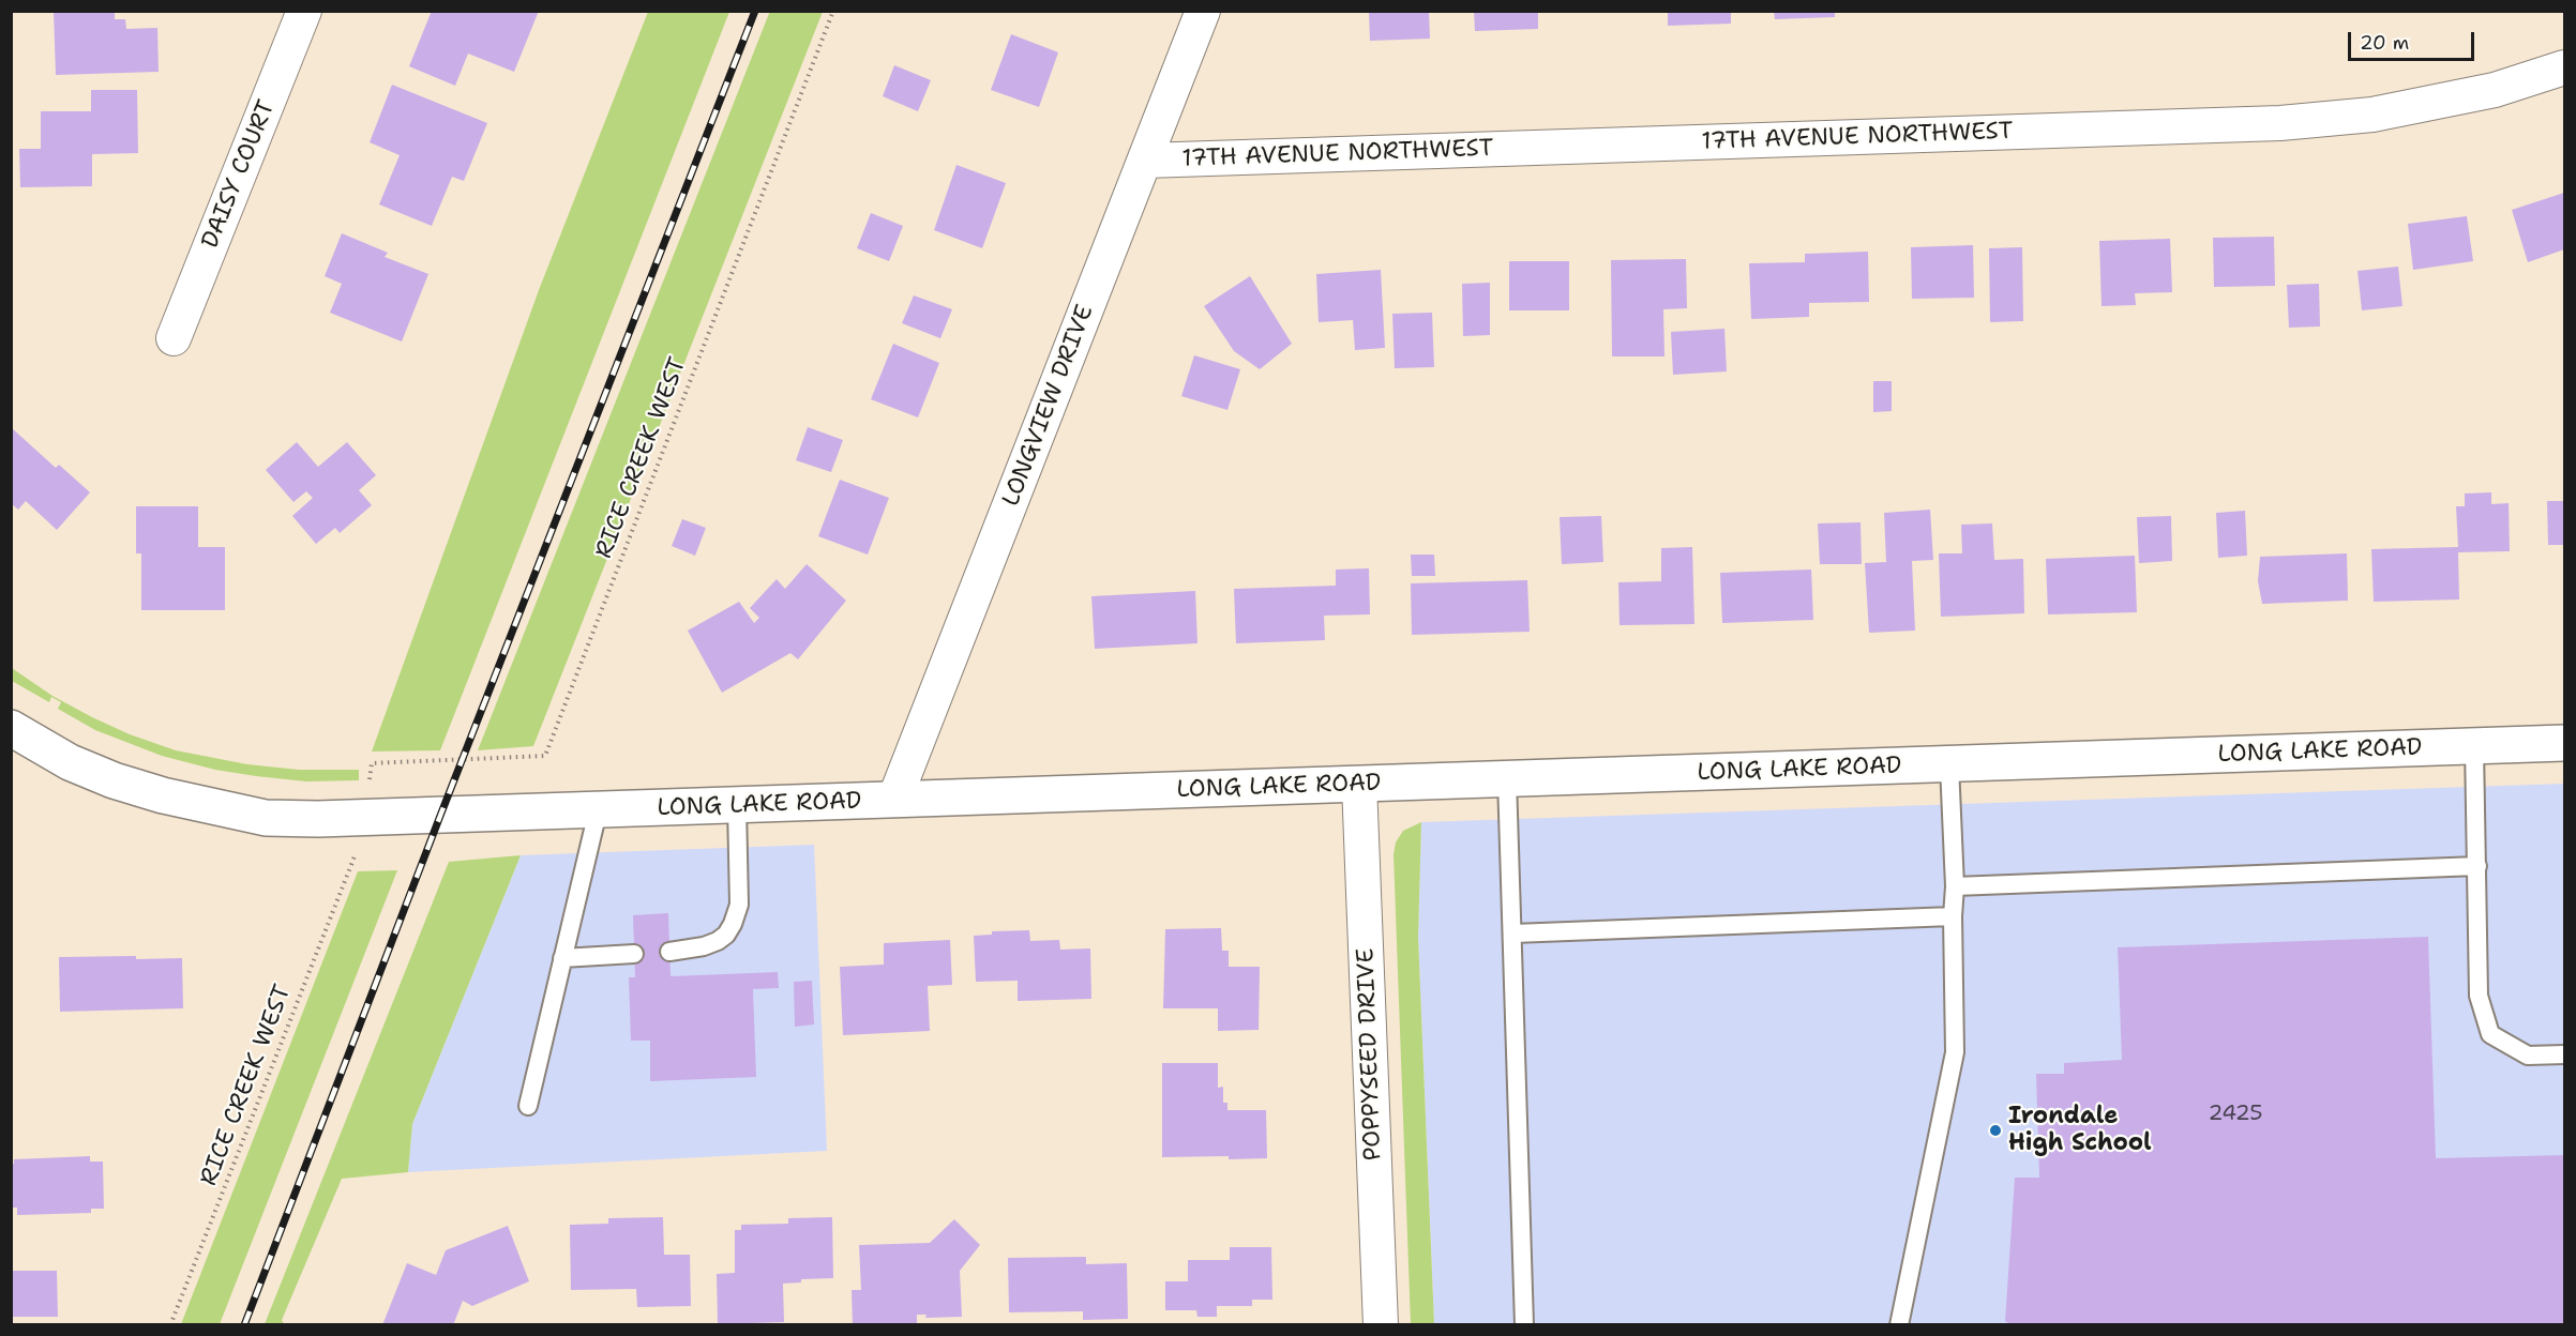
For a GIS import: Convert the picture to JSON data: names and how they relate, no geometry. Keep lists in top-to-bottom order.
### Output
{
  "streets": {
    "street": [
      "17TH AVENUE NORTHWEST",
      "DAISY COURT",
      "LONGVIEW DRIVE",
      "LONG LAKE ROAD",
      "POPPYSEED DRIVE"
    ],
    "path": ["RICE CREEK WEST"]
  },
  "crossings": [
    ["17TH AVENUE NORTHWEST", "LONGVIEW DRIVE"],
    ["LONGVIEW DRIVE", "LONG LAKE ROAD"],
    ["LONG LAKE ROAD", "POPPYSEED DRIVE"]
  ],
  "places": ["Irondale High School"],
  "house_numbers": ["2425"],
  "scale_bar": "20 m"
}
